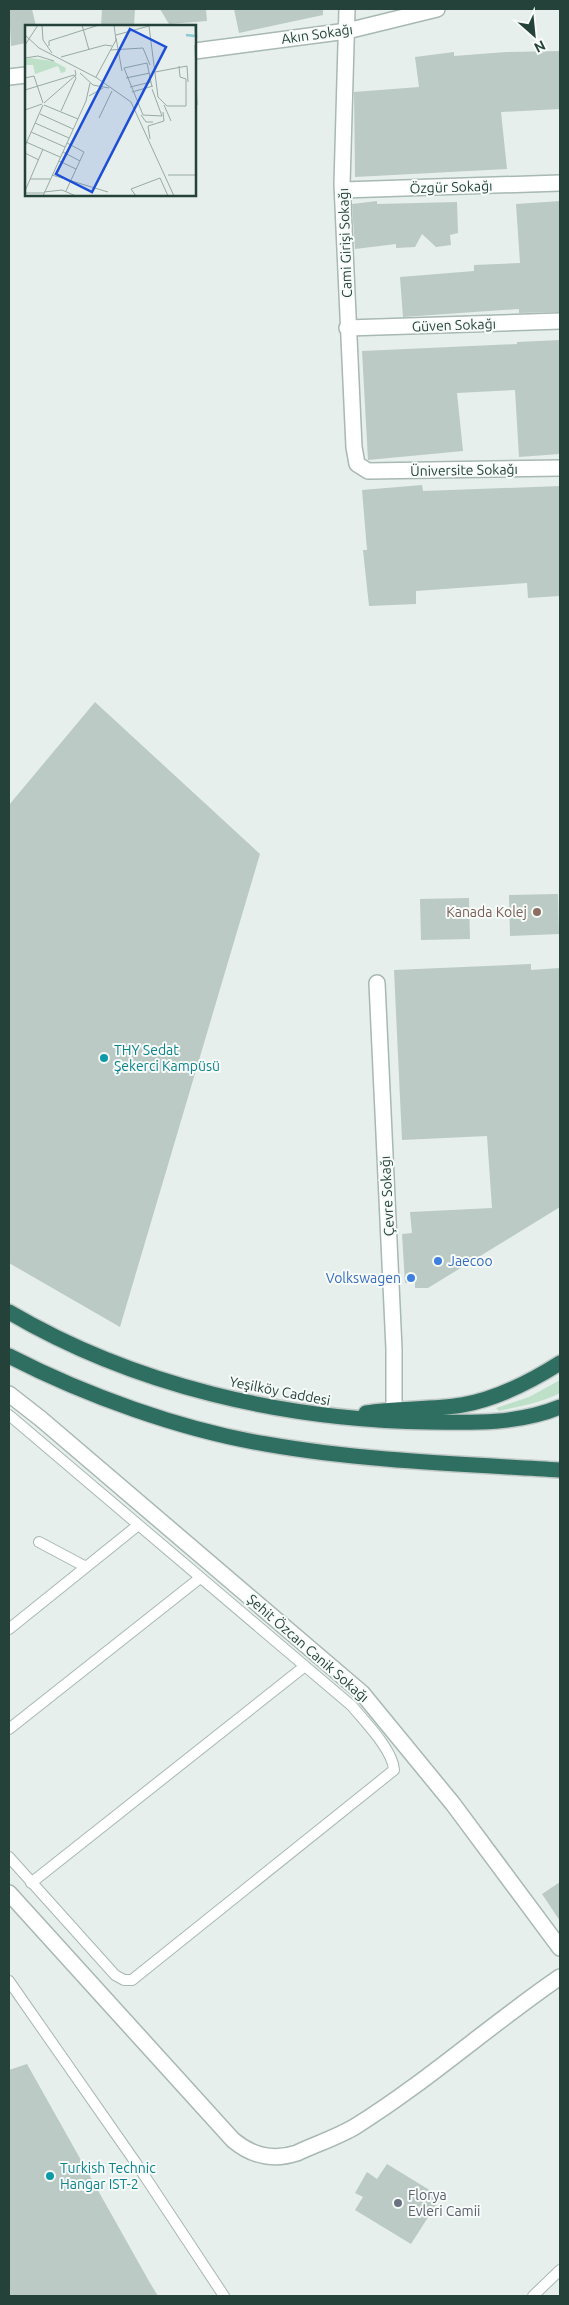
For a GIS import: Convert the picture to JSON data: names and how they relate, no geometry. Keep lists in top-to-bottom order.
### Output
{
  "streets": {
    "highway": ["Yeşilköy Caddesi"],
    "street": [
      "Akın Sokağı",
      "Özgür Sokağı",
      "Cami Girişi Sokağı",
      "Güven Sokağı",
      "Üniversite Sokağı",
      "Çevre Sokağı",
      "Şehit Özcan Canik Sokağı"
    ]
  },
  "crossings": [
    ["Akın Sokağı", "Cami Girişi Sokağı"],
    ["Özgür Sokağı", "Cami Girişi Sokağı"],
    ["Cami Girişi Sokağı", "Güven Sokağı"],
    ["Cami Girişi Sokağı", "Üniversite Sokağı"]
  ],
  "places": [
    "Kanada Kolej",
    "THY Sedat Şekerci Kampüsü",
    "Jaecoo",
    "Volkswagen",
    "Turkish Technic Hangar IST-2",
    "Florya Evleri Camii"
  ],
  "north": "bottom right"
}
